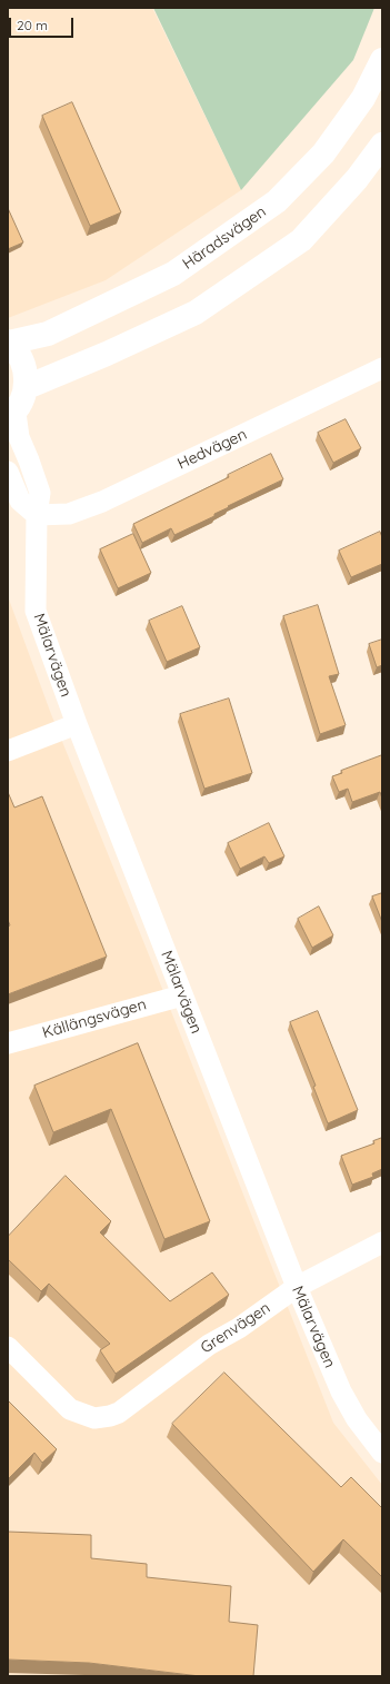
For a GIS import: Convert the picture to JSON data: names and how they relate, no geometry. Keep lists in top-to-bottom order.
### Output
{
  "streets": {
    "main road": ["Häradsvägen"],
    "street": [
      "Hedvägen",
      "Mälarvägen",
      "Källängsvägen",
      "Grenvägen"
    ]
  },
  "crossings": [
    ["Hedvägen", "Mälarvägen"],
    ["Mälarvägen", "Källängsvägen"],
    ["Mälarvägen", "Grenvägen"]
  ],
  "scale_bar": "20 m"
}
